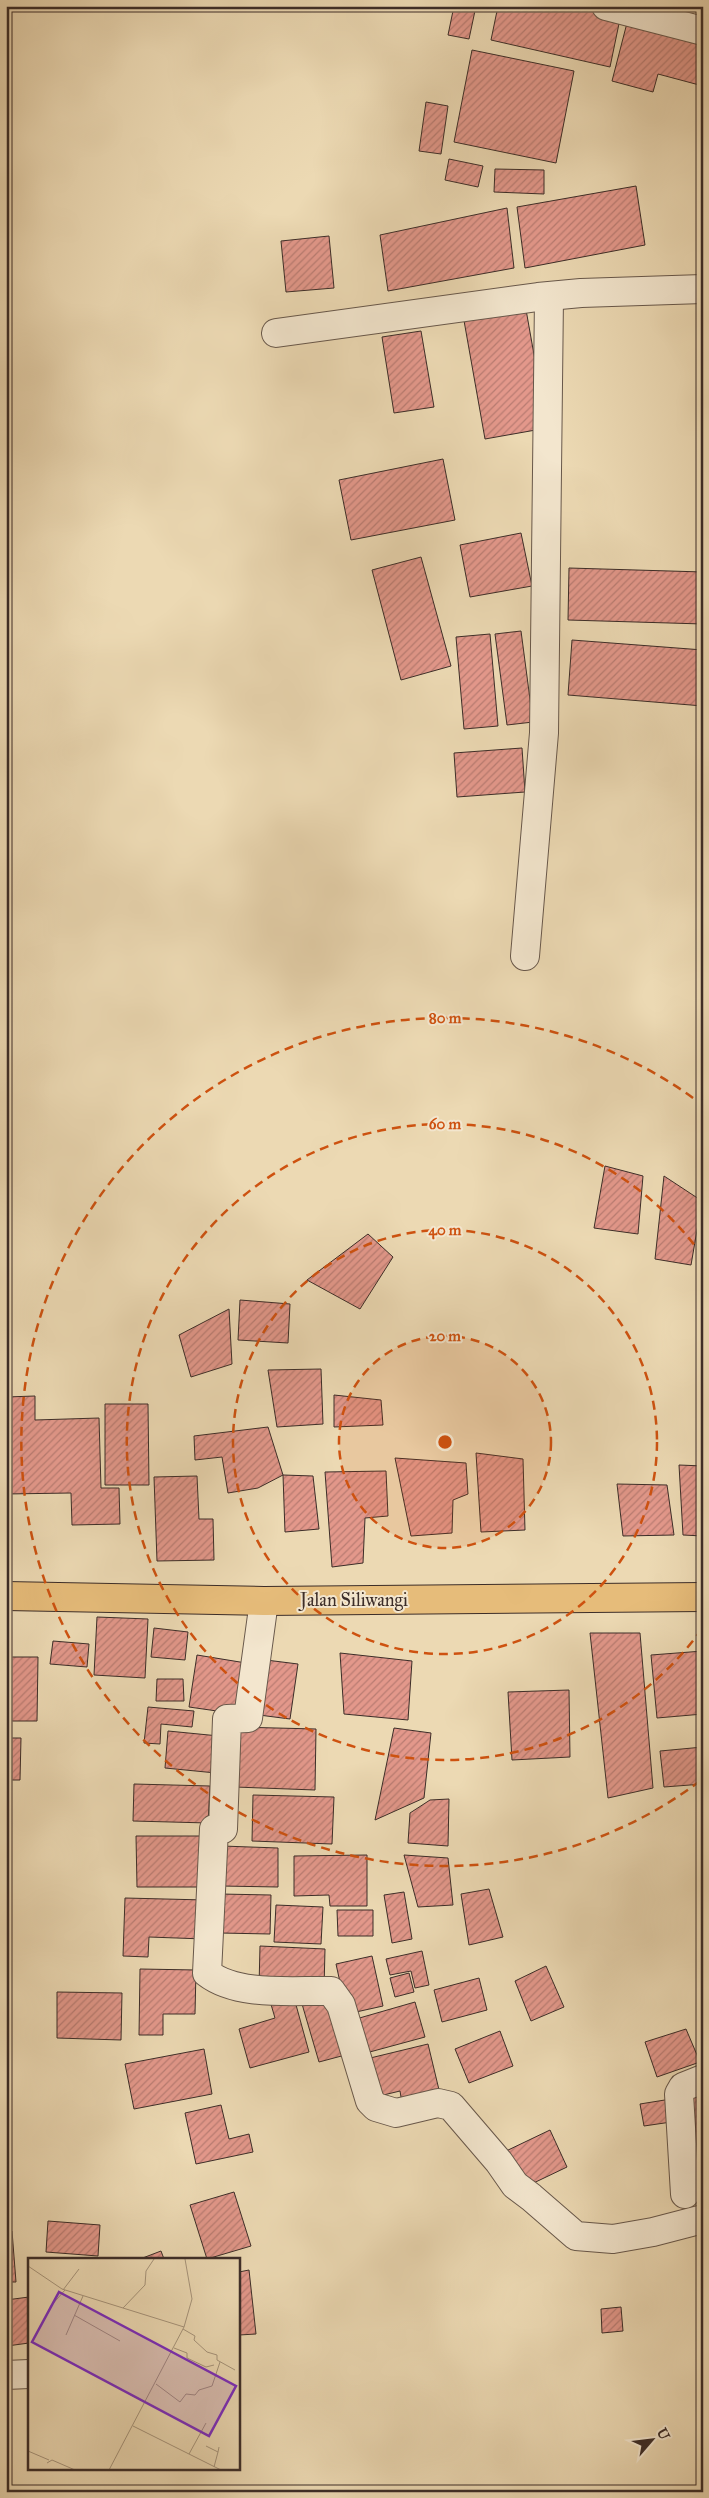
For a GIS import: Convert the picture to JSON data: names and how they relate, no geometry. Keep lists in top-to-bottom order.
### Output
{
  "streets": {
    "main road": ["Jalan Siliwangi"]
  },
  "north": "top right",
  "rings": [
    "80 m",
    "60 m",
    "40 m",
    "20 m"
  ]
}
